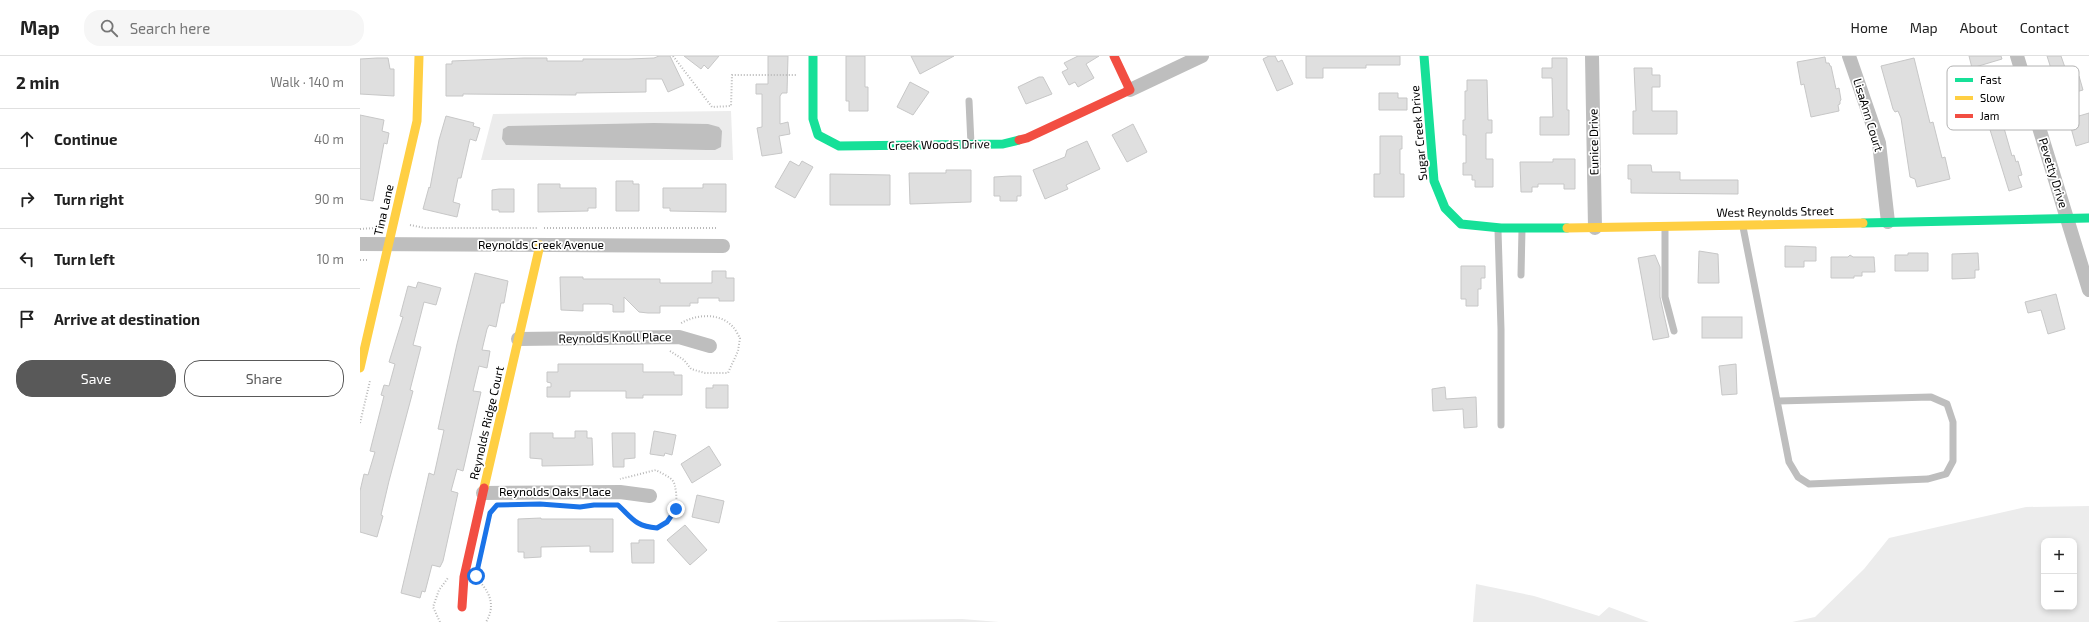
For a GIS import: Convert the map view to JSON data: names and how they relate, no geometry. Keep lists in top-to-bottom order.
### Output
{
  "streets": {
    "street": [
      "LisaAnn Court",
      "Sugar Creek Drive",
      "Eunice Drive",
      "Creek Woods Drive",
      "Pevetty Drive",
      "Tina Lane",
      "West Reynolds Street",
      "Reynolds Creek Avenue",
      "Reynolds Knoll Place",
      "Reynolds Ridge Court",
      "Reynolds Oaks Place"
    ]
  },
  "crossings": [
    ["LisaAnn Court", "West Reynolds Street"],
    ["Sugar Creek Drive", "West Reynolds Street"],
    ["Eunice Drive", "West Reynolds Street"],
    ["Pevetty Drive", "West Reynolds Street"],
    ["Tina Lane", "Reynolds Creek Avenue"],
    ["Reynolds Creek Avenue", "Reynolds Ridge Court"],
    ["Reynolds Knoll Place", "Reynolds Ridge Court"],
    ["Reynolds Ridge Court", "Reynolds Oaks Place"]
  ],
  "legend": ["Fast", "Slow", "Jam"],
  "page": {
    "header": "Map",
    "search": "Search here",
    "nav": [
      "Home",
      "Map",
      "About",
      "Contact"
    ],
    "heading": ["2 min", "Walk · 140 m"],
    "list": [
      ["Continue", "40 m"],
      ["Turn right", "90 m"],
      ["Turn left", "10 m"],
      "Arrive at destination"
    ],
    "buttons": ["Save", "Share"],
    "map_buttons": ["+", "−"]
  }
}
